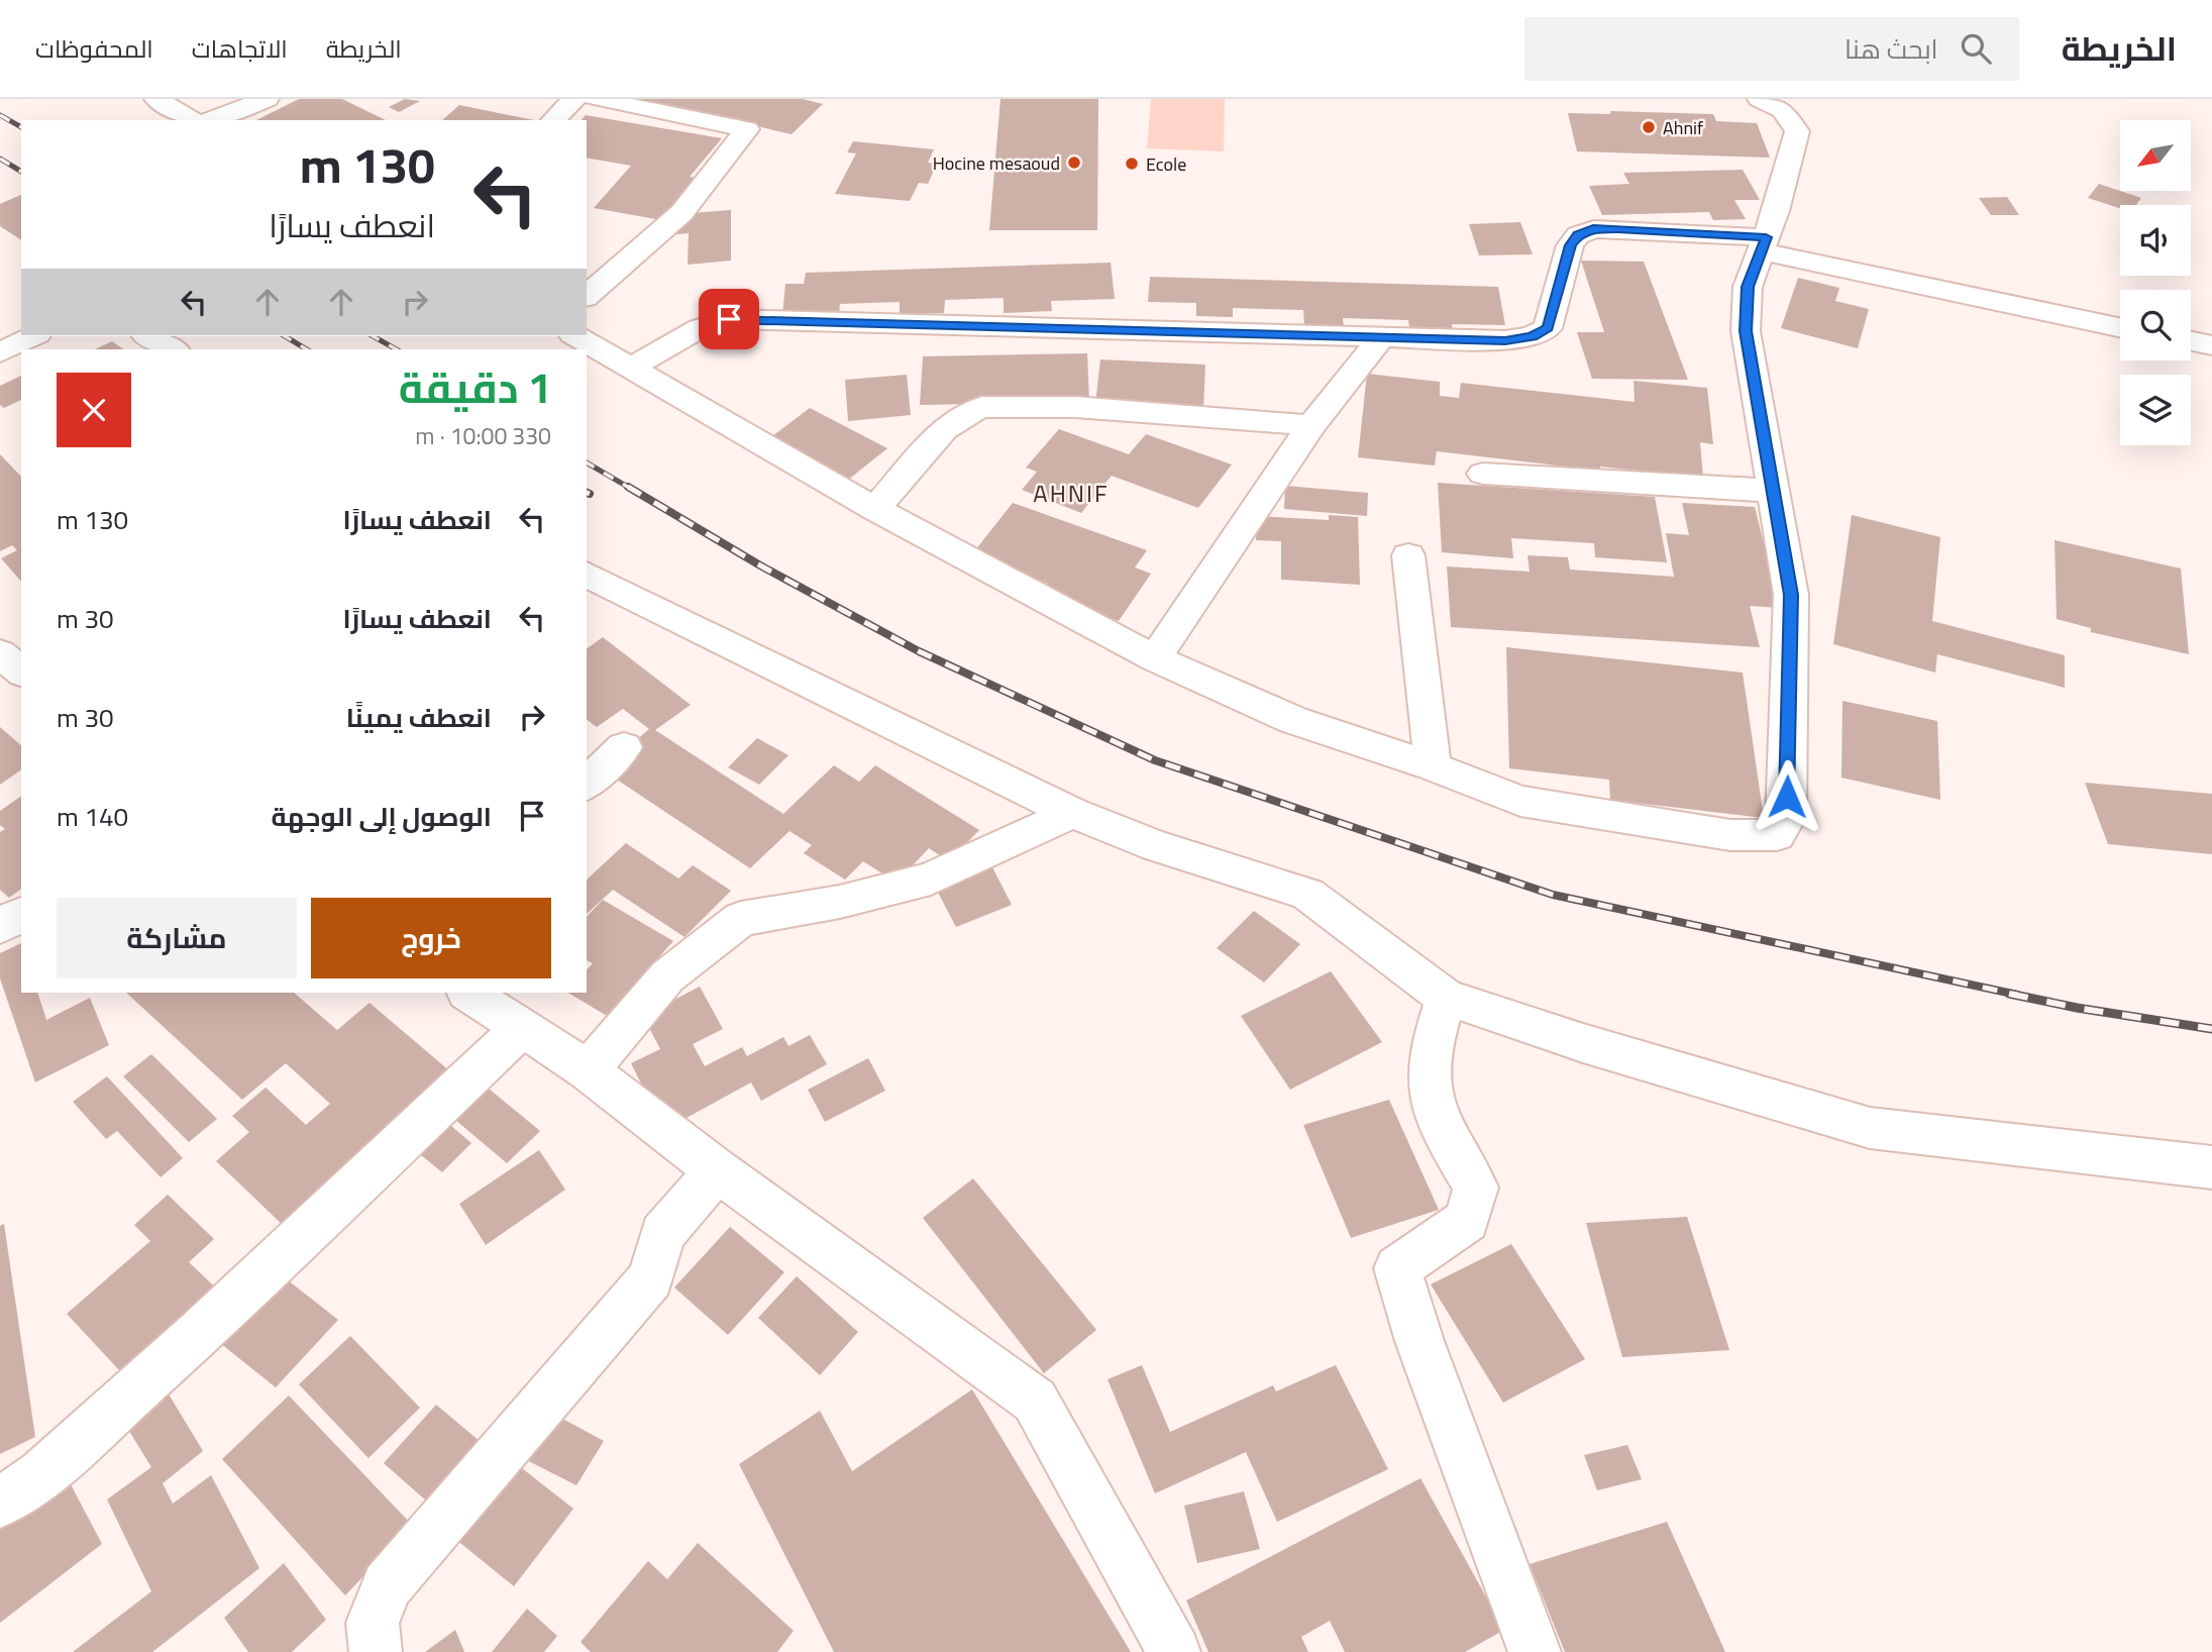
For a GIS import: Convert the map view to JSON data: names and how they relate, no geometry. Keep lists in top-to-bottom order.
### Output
{
  "districts": ["AHNIF"],
  "places": ["Ahnif", "Hocine mesaoud", "Ecole"],
  "north": "bottom left",
  "page": {
    "header": "الخريطة",
    "search": "ابحث هنا",
    "nav": ["الخريطة", "الاتجاهات", "المحفوظات"],
    "turn": ["130 m", "انعطف يسارًا"],
    "heading": ["1 دقيقة", "330 m · 10:00"],
    "list": [
      {
        "name": "انعطف يسارًا",
        "value": "130 m"
      },
      {
        "name": "انعطف يسارًا",
        "value": "30 m"
      },
      {
        "name": "انعطف يمينًا",
        "value": "30 m"
      },
      {
        "name": "الوصول إلى الوجهة",
        "value": "140 m"
      }
    ],
    "buttons": ["خروج", "مشاركة"]
  }
}
